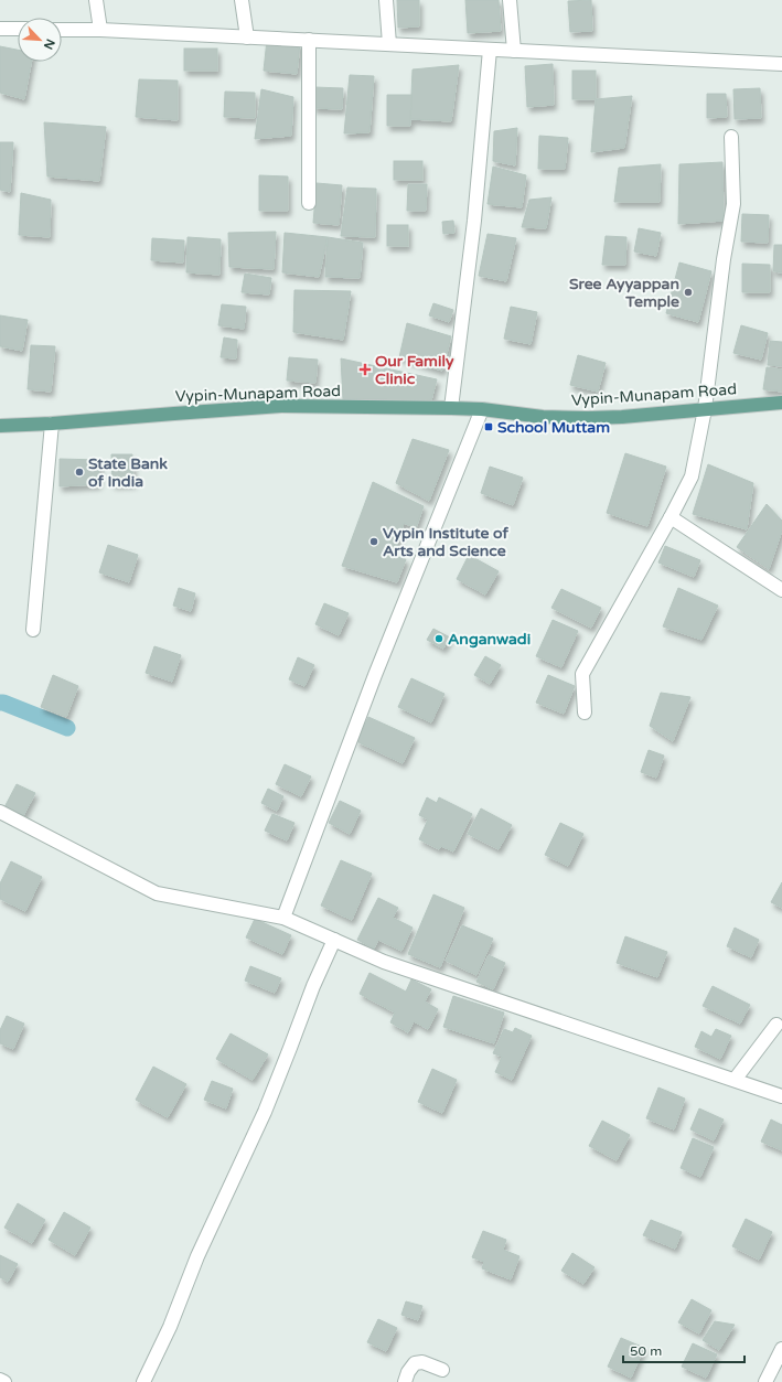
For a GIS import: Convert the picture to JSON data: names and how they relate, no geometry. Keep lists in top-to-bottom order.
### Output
{
  "streets": {
    "main road": ["Vypin-Munapam Road"]
  },
  "places": {
    "other": [
      "Sree Ayyappan Temple",
      "State Bank of India",
      "Vypin Institute of Arts and Science",
      "Anganwadi"
    ],
    "health": ["Our Family Clinic"],
    "transit": ["School Muttam"]
  },
  "scale_bar": "50 m",
  "north": "bottom right"
}
